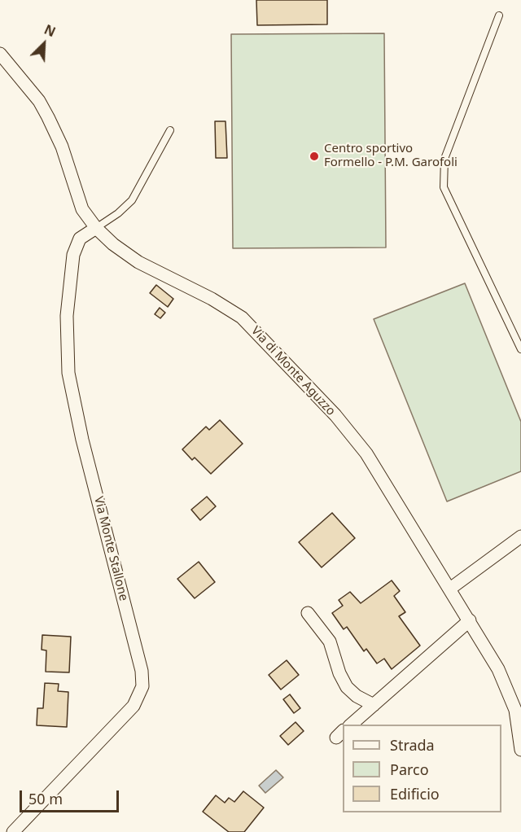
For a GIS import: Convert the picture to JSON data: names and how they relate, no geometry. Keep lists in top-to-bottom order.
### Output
{
  "streets": {
    "street": ["Via di Monte Aguzzo", "Via Monte Stallone"]
  },
  "crossings": [
    ["Via di Monte Aguzzo", "Via Monte Stallone"]
  ],
  "places": ["Centro sportivo Formello - P.M. Garofoli"],
  "legend": ["Strada", "Parco", "Edificio"],
  "scale_bar": "50 m",
  "north": "top right"
}
